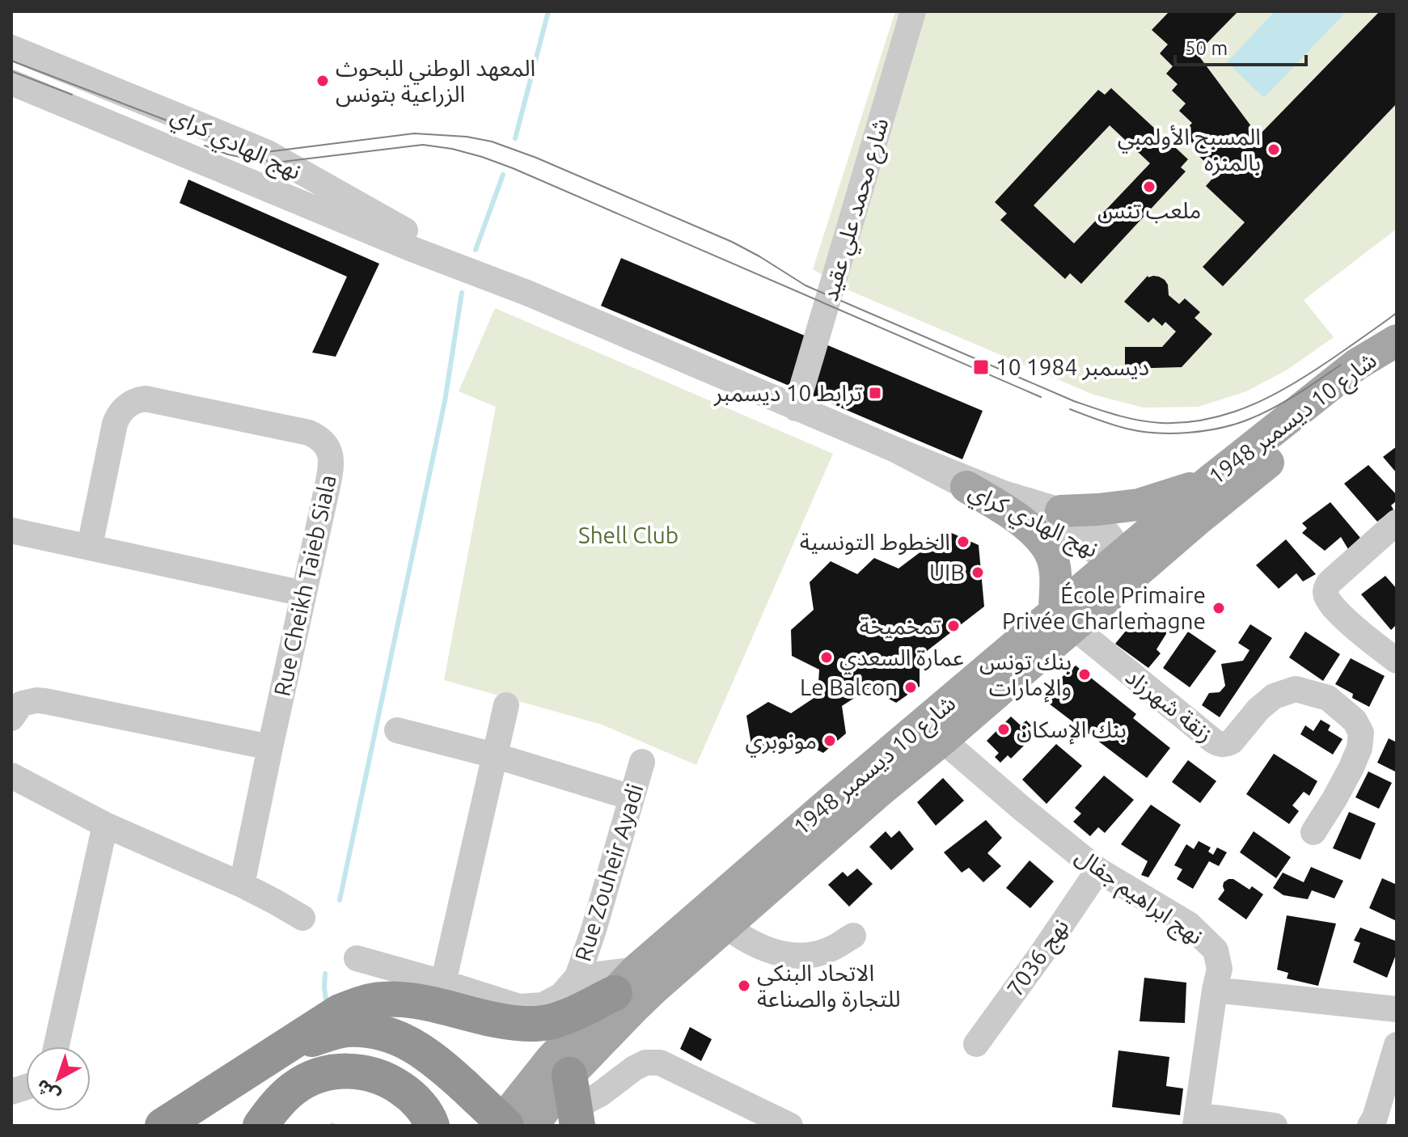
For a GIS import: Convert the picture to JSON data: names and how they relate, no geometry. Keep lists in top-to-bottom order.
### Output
{
  "streets": {
    "main road": ["شارع 10 ديسمبر 1948"],
    "street": [
      "نهج الهادي كراي",
      "شارع محمد علي عقيد",
      "Rue Cheikh Taieb Siala",
      "زنقة شهرزاد",
      "Rue Zouheir Ayadi",
      "نهج ابراهيم جفال",
      "نهج 7036"
    ]
  },
  "crossings": [
    ["نهج الهادي كراي", "شارع محمد علي عقيد"],
    ["نهج الهادي كراي", "شارع 10 ديسمبر 1948"],
    ["شارع 10 ديسمبر 1948", "زنقة شهرزاد"],
    ["شارع 10 ديسمبر 1948", "نهج ابراهيم جفال"],
    ["نهج ابراهيم جفال", "نهج 7036"]
  ],
  "parks": ["Shell Club"],
  "places": {
    "other": [
      "المعهد الوطني للبحوث الزراعية بتونس",
      "المسبح الأولمبي بالمنزه",
      "ملعب تنس",
      "الخطوط التونسية",
      "UIB",
      "École Primaire Privée Charlemagne",
      "تمخميخة",
      "عمارة السعدي",
      "بنك تونس والإمارات",
      "Le Balcon",
      "بنك الإسكان",
      "مونوبري",
      "الاتحاد البنكي للتجارة والصناعة"
    ],
    "transit": ["10 ديسمبر 1984", "ترابط 10 ديسمبر"]
  },
  "scale_bar": "50 m",
  "north": "bottom left"
}
